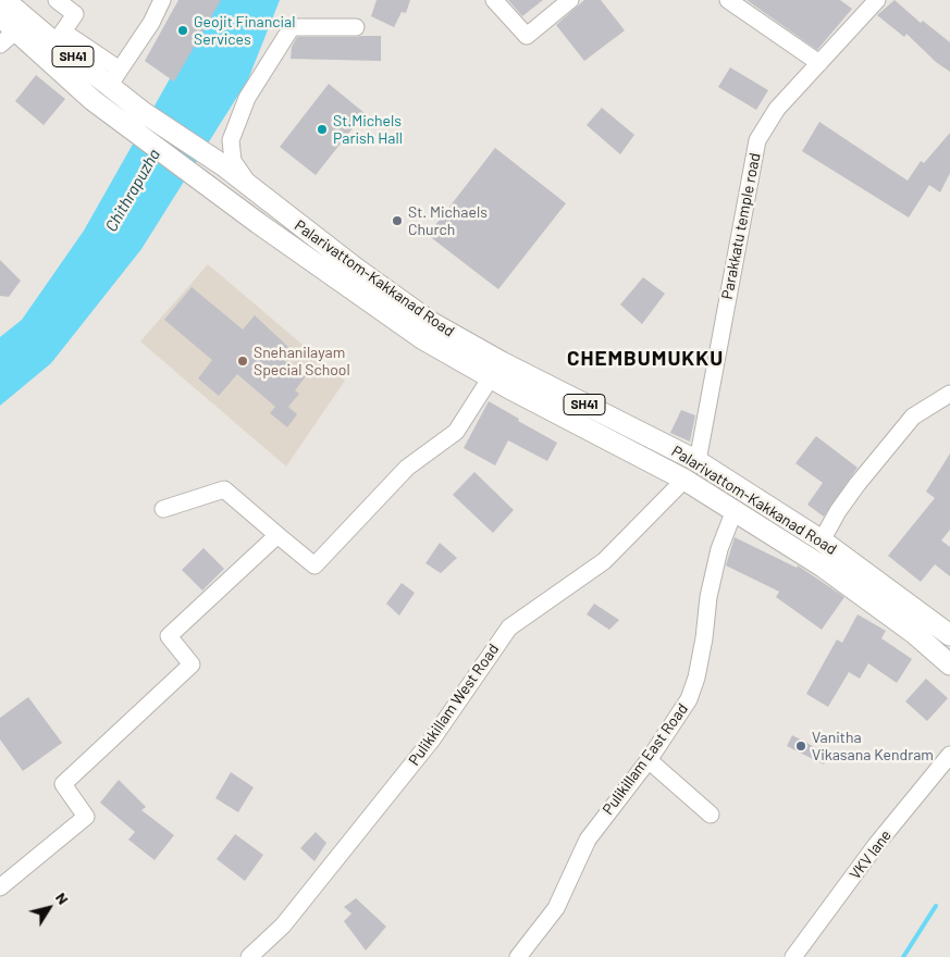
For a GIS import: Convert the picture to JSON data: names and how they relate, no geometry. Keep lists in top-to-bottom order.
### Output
{
  "streets": {
    "main road": ["SH41", "Palarivattom-Kakkanad Road"],
    "street": [
      "Parakkatu temple road",
      "Pulikkillam West Road",
      "Pulikillam East Road",
      "VKV lane"
    ]
  },
  "crossings": [
    ["SH41", "Palarivattom-Kakkanad Road"],
    ["Parakkatu temple road", "Palarivattom-Kakkanad Road"]
  ],
  "districts": ["CHEMBUMUKKU"],
  "water": ["Chithrapuzha"],
  "places": [
    "Geojit Financial Services",
    "St.Michels Parish Hall",
    "St. Michaels Church",
    "Snehanilayam Special School",
    "Vanitha Vikasana Kendram"
  ],
  "north": "top right"
}
